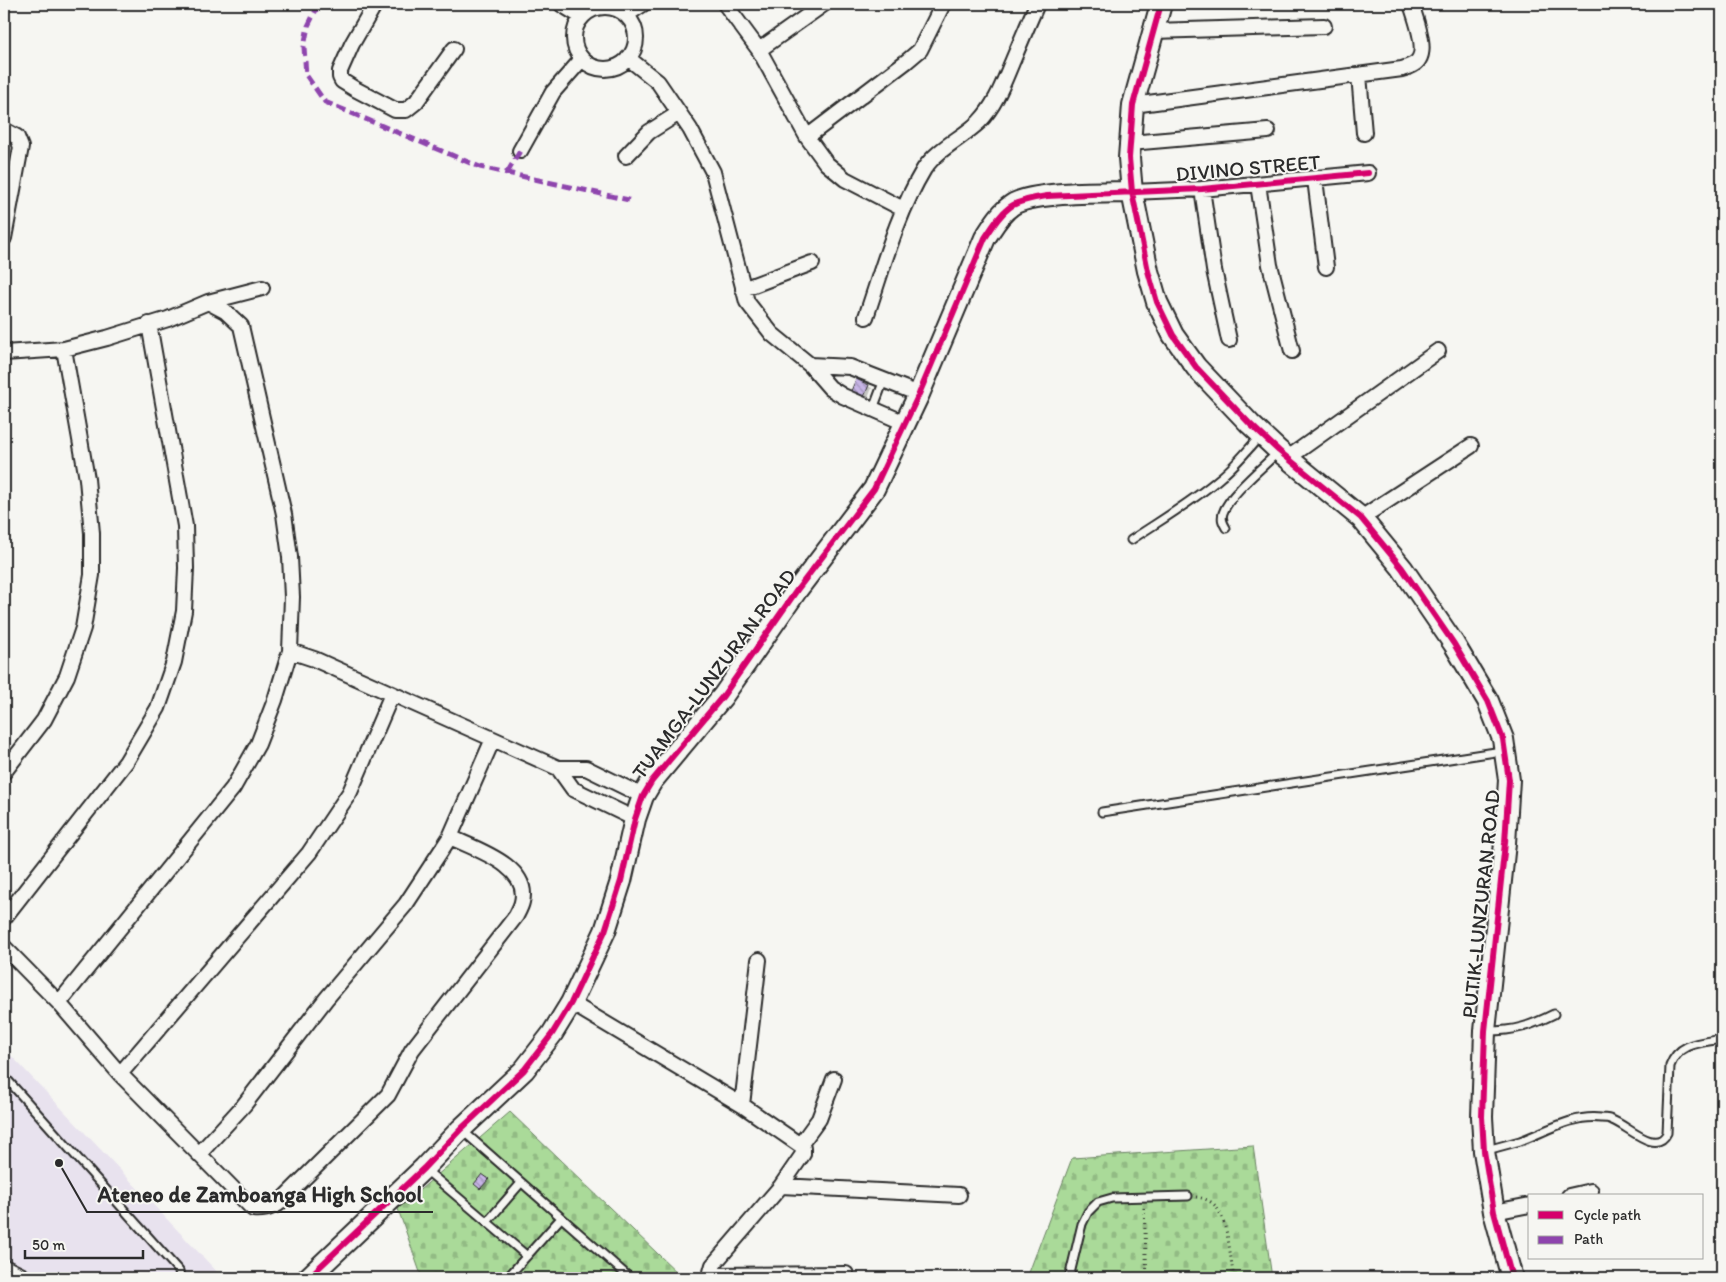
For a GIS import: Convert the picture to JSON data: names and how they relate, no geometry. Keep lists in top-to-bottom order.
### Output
{
  "streets": {
    "street": ["DIVINO STREET", "TUAMGA-LUNZURAN ROAD", "PUTIK-LUNZURAN ROAD"]
  },
  "crossings": [
    ["DIVINO STREET", "TUAMGA-LUNZURAN ROAD"],
    ["DIVINO STREET", "PUTIK-LUNZURAN ROAD"],
    ["TUAMGA-LUNZURAN ROAD", "PUTIK-LUNZURAN ROAD"]
  ],
  "places": ["Ateneo de Zamboanga High School"],
  "legend": ["Cycle path", "Path"],
  "scale_bar": "50 m"
}
